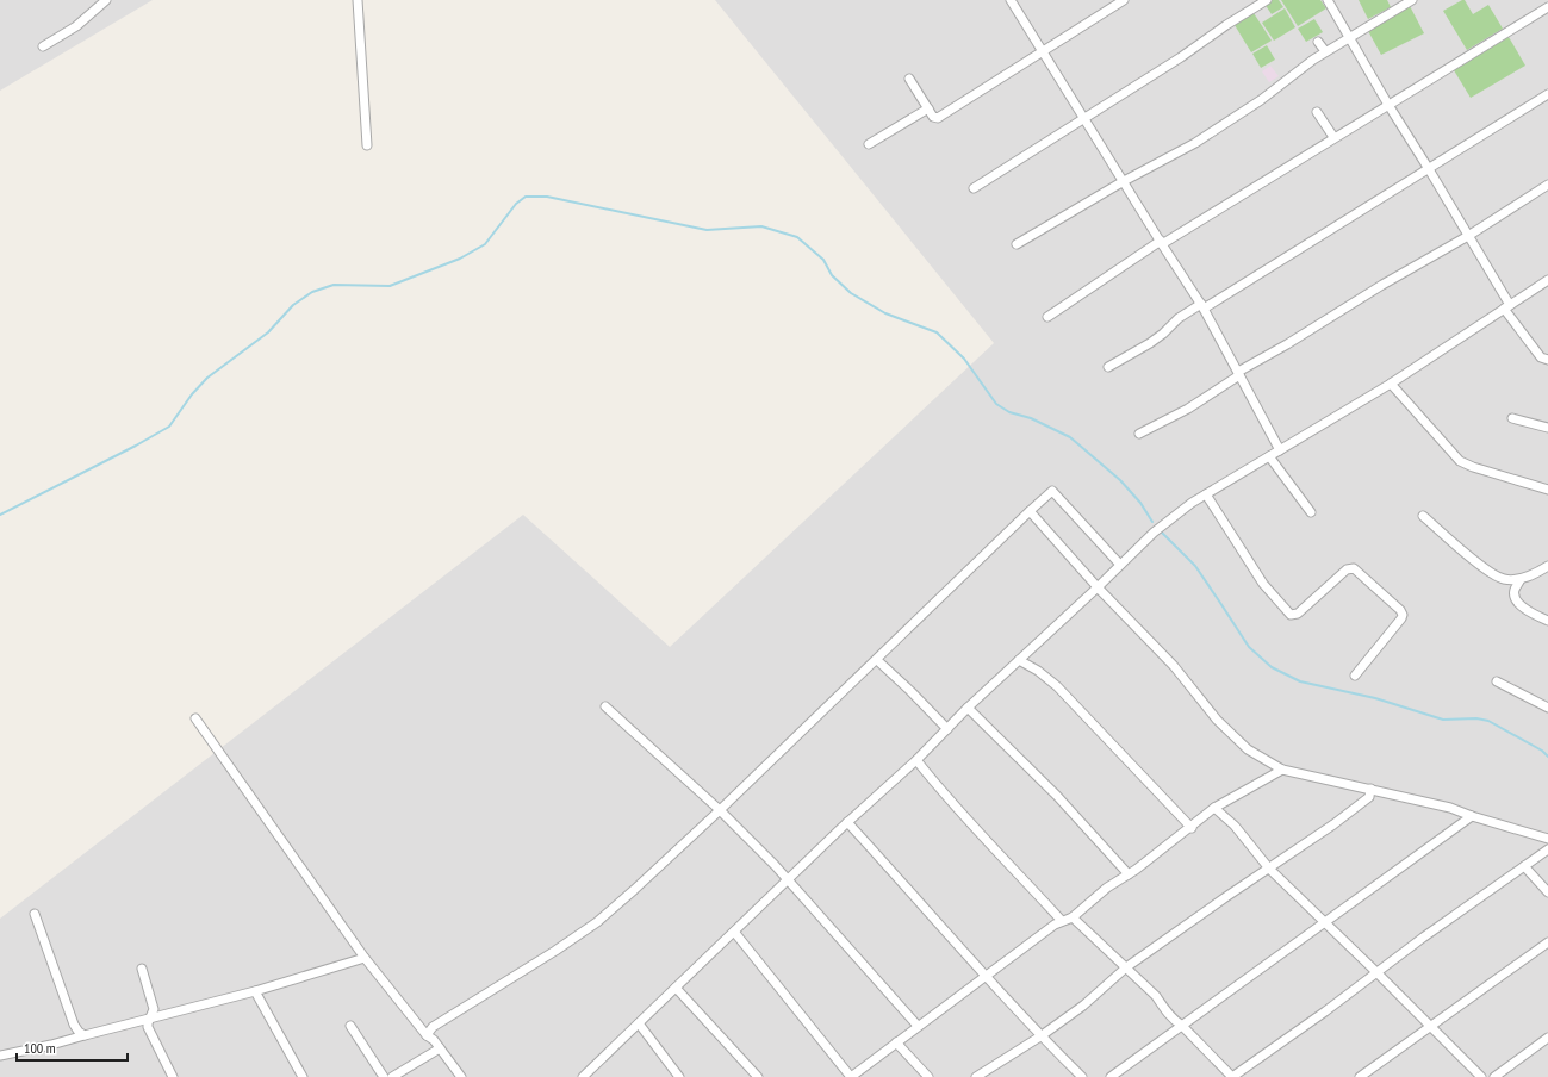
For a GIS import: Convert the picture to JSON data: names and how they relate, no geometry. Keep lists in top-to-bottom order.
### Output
{
  "scale_bar": "100 m"
}
